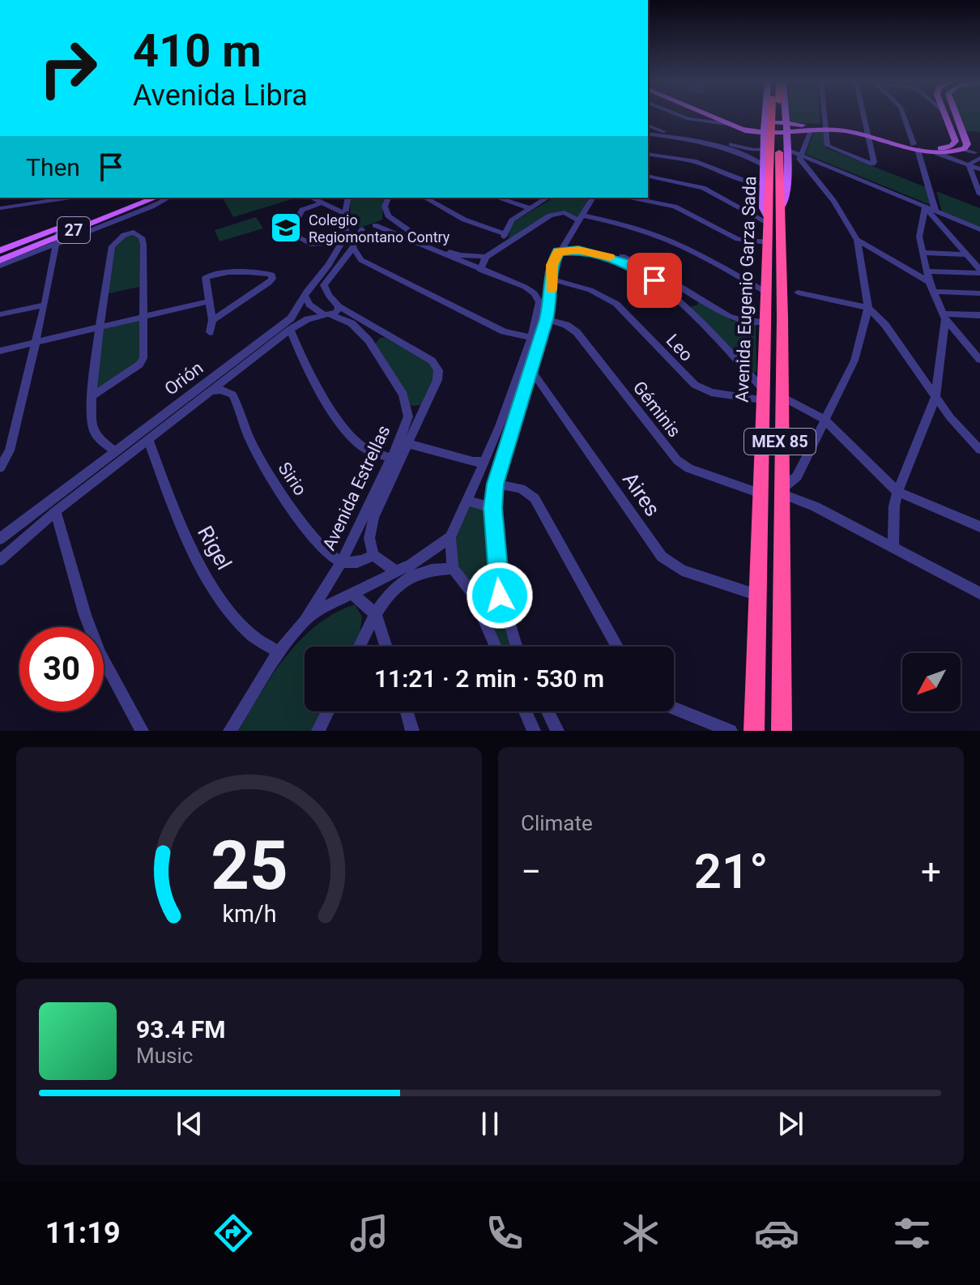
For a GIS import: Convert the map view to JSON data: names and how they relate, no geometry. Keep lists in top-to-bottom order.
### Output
{
  "streets": {
    "highway": ["Avenida Eugenio Garza Sada", "MEX 85"],
    "main road": ["27"],
    "street": [
      "Leo",
      "Orión",
      "Géminis",
      "Sirio",
      "Avenida Estrellas",
      "Aires",
      "Rigel"
    ]
  },
  "crossings": [
    ["Avenida Eugenio Garza Sada", "Leo"],
    ["Avenida Eugenio Garza Sada", "Géminis"],
    ["Avenida Eugenio Garza Sada", "Aires"],
    ["Orión", "Sirio"],
    ["Orión", "Rigel"],
    ["Sirio", "Avenida Estrellas"],
    ["Avenida Estrellas", "Rigel"]
  ],
  "places": {
    "school or university": ["Colegio Regiomontano Contry"]
  },
  "north": "bottom left",
  "page": {
    "turn": ["410 m", "Avenida Libra"],
    "then": "Then",
    "limit": "30",
    "trip": "11:21 · 2 min · 530 m",
    "tile": "Climate",
    "heat": ["−", "21°", "+"],
    "song": ["93.4 FM", "Music"],
    "tabs": "11:19",
    "gauge": ["25", "km/h"]
  }
}
